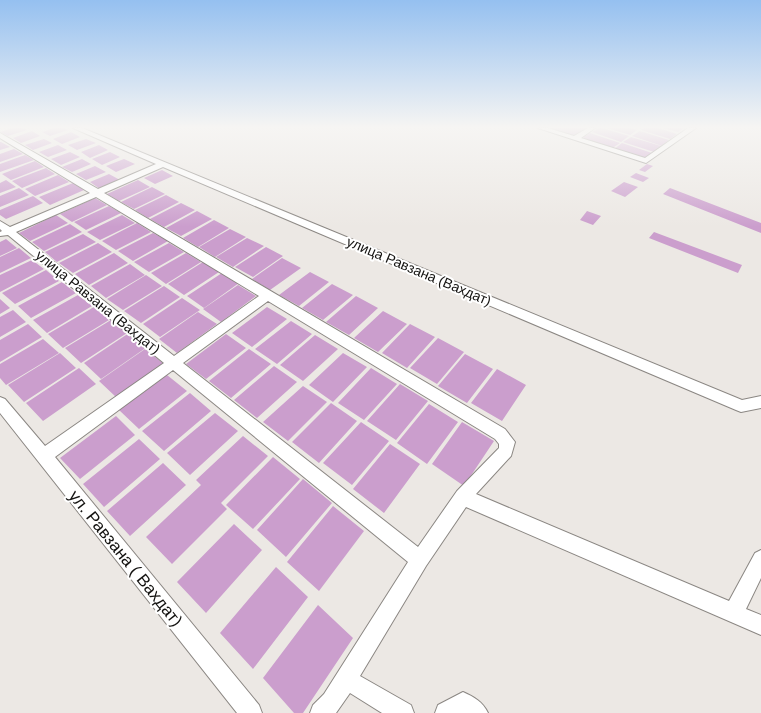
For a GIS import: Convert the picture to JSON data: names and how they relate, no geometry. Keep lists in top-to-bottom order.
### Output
{
  "streets": {
    "street": ["улица Равзана (Вахдат)", "ул. Равзана ( Вахдат)"]
  }
}
